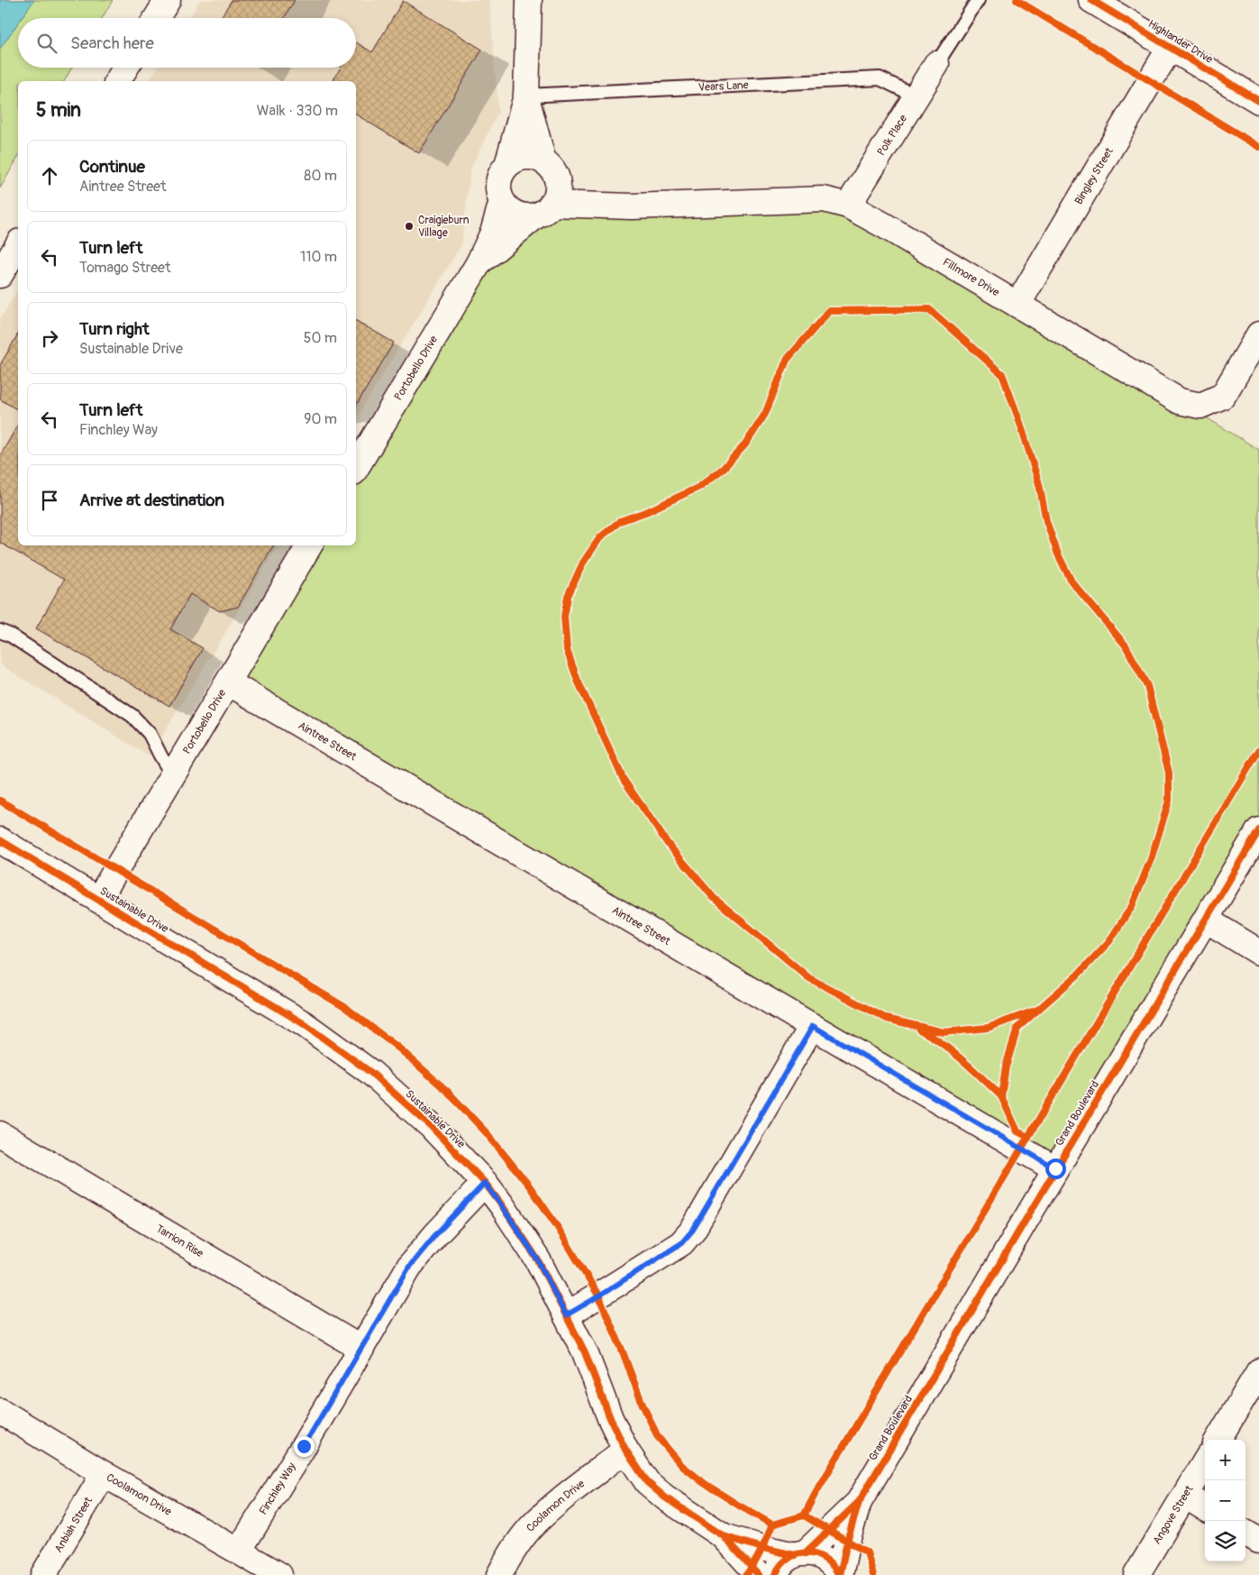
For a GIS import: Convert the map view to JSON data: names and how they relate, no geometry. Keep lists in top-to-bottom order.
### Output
{
  "streets": {
    "street": [
      "Highlander Drive",
      "Polk Place",
      "Bingley Street",
      "Fillmore Drive",
      "Portobello Drive",
      "Aintree Street",
      "Sustainable Drive",
      "Grand Boulevard",
      "Tarrion Rise",
      "Finchley Way",
      "Coolamon Drive",
      "Angove Street",
      "Anbiah Street"
    ],
    "lane": ["Vears Lane"]
  },
  "crossings": [
    ["Highlander Drive", "Bingley Street"],
    ["Vears Lane", "Polk Place"],
    ["Polk Place", "Fillmore Drive"],
    ["Bingley Street", "Fillmore Drive"],
    ["Fillmore Drive", "Portobello Drive"],
    ["Portobello Drive", "Aintree Street"],
    ["Portobello Drive", "Sustainable Drive"],
    ["Aintree Street", "Grand Boulevard"],
    ["Sustainable Drive", "Grand Boulevard"],
    ["Sustainable Drive", "Finchley Way"],
    ["Sustainable Drive", "Coolamon Drive"],
    ["Tarrion Rise", "Finchley Way"],
    ["Finchley Way", "Coolamon Drive"],
    ["Coolamon Drive", "Anbiah Street"]
  ],
  "places": ["Craigieburn Village"],
  "page": {
    "search": "Search here",
    "heading": ["5 min", "Walk · 330 m"],
    "list": [
      ["Continue", "Aintree Street", "80 m"],
      ["Turn left", "Tomago Street", "110 m"],
      ["Turn right", "Sustainable Drive", "50 m"],
      ["Turn left", "Finchley Way", "90 m"],
      "Arrive at destination"
    ],
    "map_buttons": ["+", "−"]
  }
}
